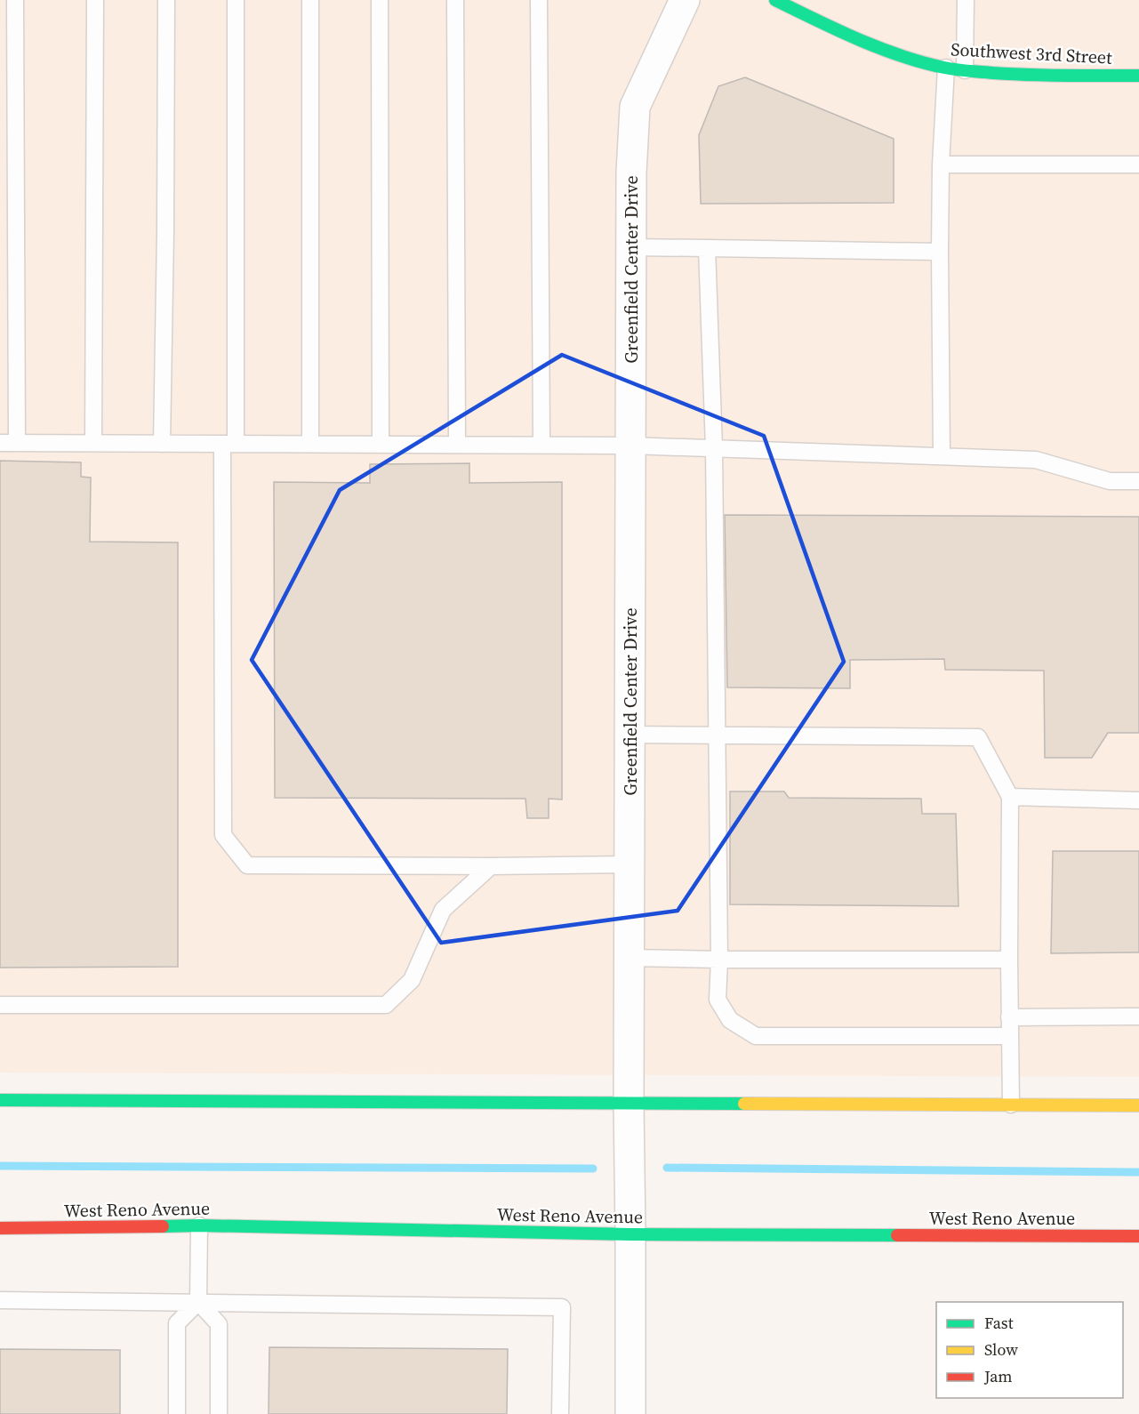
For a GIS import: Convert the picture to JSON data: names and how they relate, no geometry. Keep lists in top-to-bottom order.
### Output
{
  "streets": {
    "main road": ["Southwest 3rd Street", "West Reno Avenue"],
    "street": ["Greenfield Center Drive"]
  },
  "crossings": [
    ["Greenfield Center Drive", "West Reno Avenue"]
  ],
  "legend": ["Fast", "Slow", "Jam"]
}
